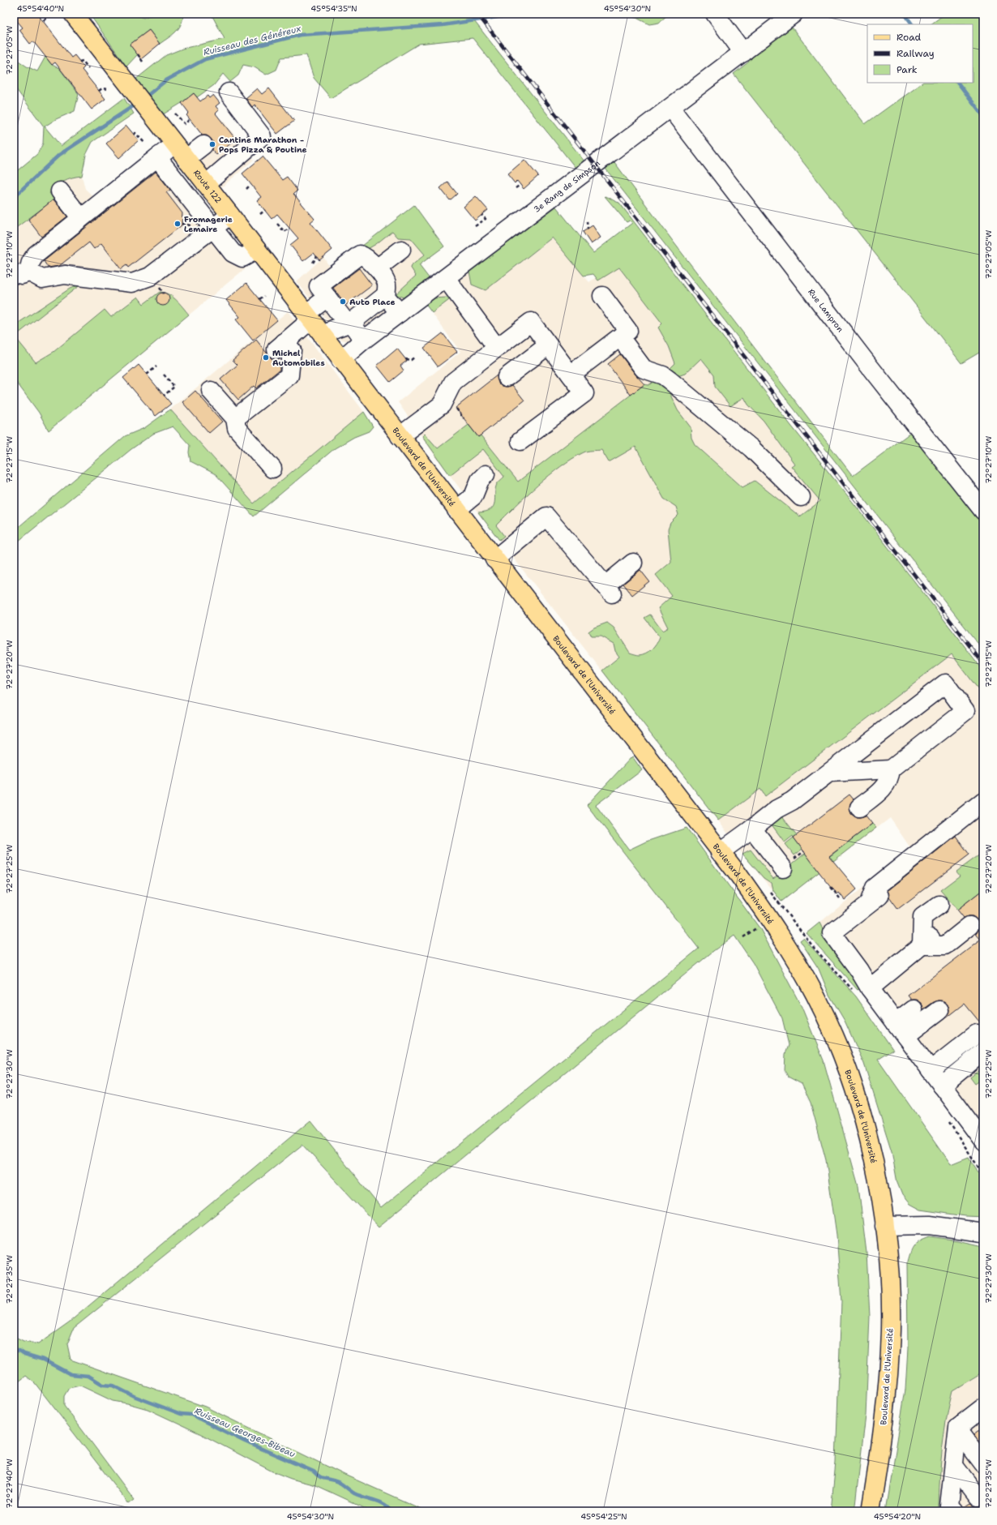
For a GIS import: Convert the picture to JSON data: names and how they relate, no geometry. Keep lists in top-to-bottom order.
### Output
{
  "streets": {
    "main road": ["Route 122", "Boulevard de l'Université"],
    "street": ["3e Rang de Simpson", "Rue Lampron"]
  },
  "crossings": [
    ["Route 122", "3e Rang de Simpson"],
    ["Route 122", "Boulevard de l'Université"],
    ["3e Rang de Simpson", "Rue Lampron"],
    ["3e Rang de Simpson", "Boulevard de l'Université"]
  ],
  "water": ["Ruisseau des Généreux", "Ruisseau Georges-Bibeau"],
  "places": [
    "Cantine Marathon - Pops Pizza & Poutine",
    "Fromagerie Lemaire",
    "Auto Place",
    "Michel Automobiles"
  ],
  "legend": ["Road", "Railway", "Park"],
  "coordinates": [
    "45°54'40\"N",
    "45°54'35\"N",
    "45°54'30\"N",
    "72°27'05\"W",
    "72°27'10\"W",
    "72°27'15\"W",
    "72°27'20\"W",
    "72°27'25\"W",
    "72°27'30\"W",
    "72°27'35\"W",
    "72°27'40\"W",
    "45°54'25\"N",
    "45°54'20\"N"
  ]
}
